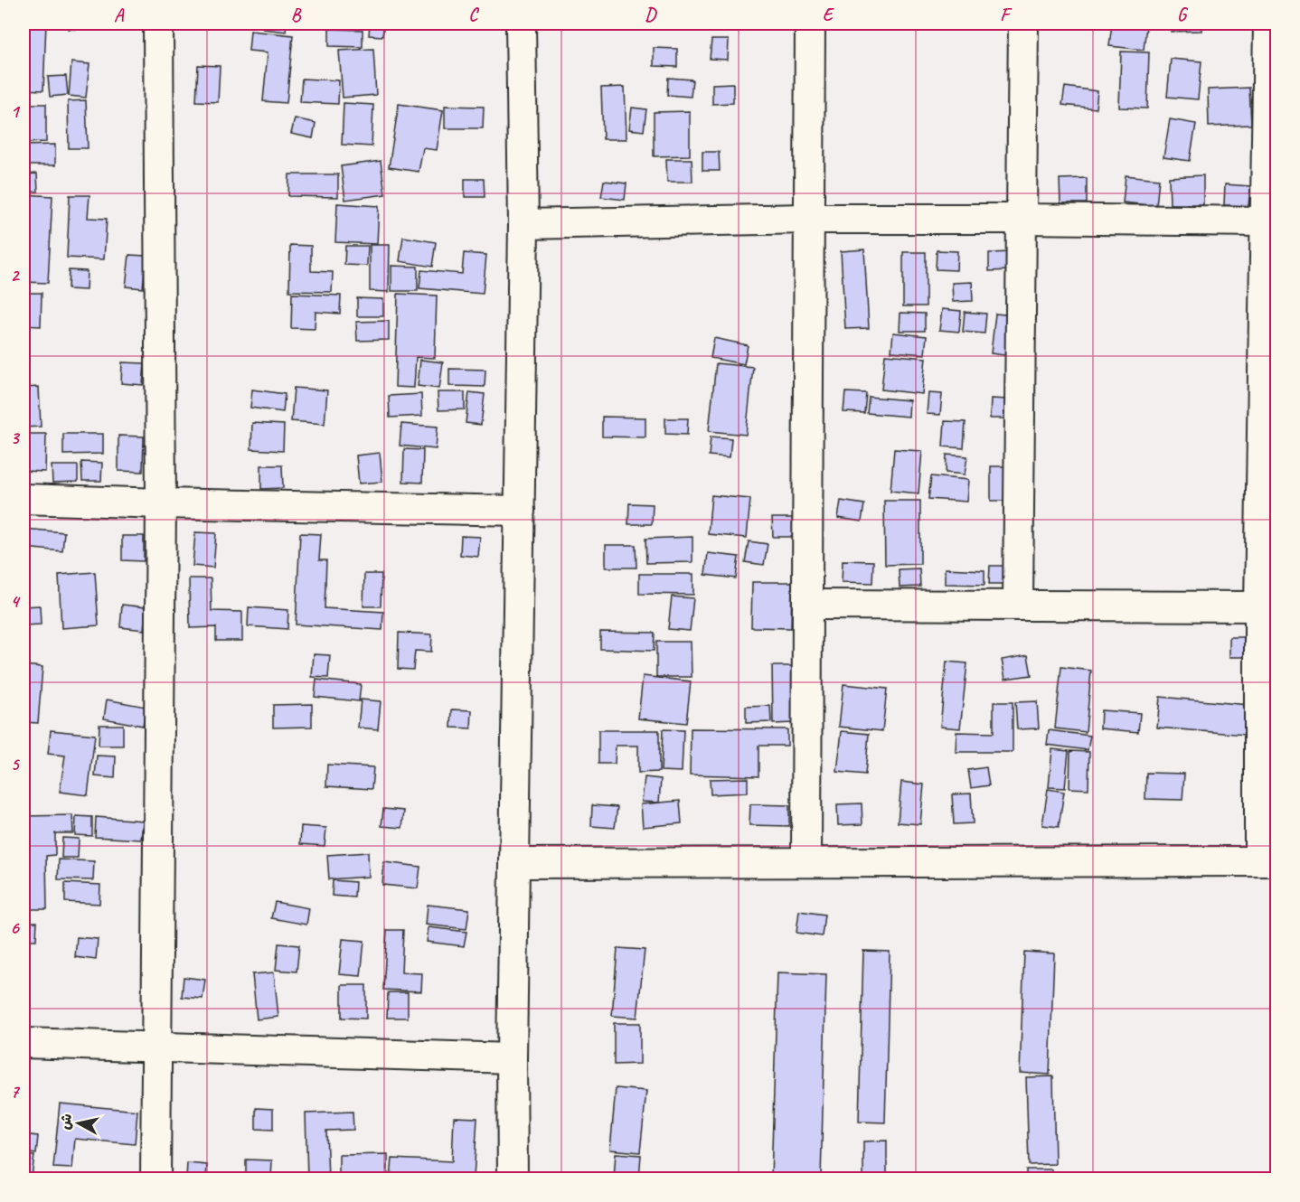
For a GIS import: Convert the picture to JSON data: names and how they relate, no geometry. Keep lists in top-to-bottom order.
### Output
{
  "north": "left",
  "grid": {
    "columns": [
      "A",
      "B",
      "C",
      "D",
      "E",
      "F",
      "G"
    ],
    "rows": [
      "1",
      "2",
      "3",
      "4",
      "5",
      "6",
      "7"
    ]
  }
}
